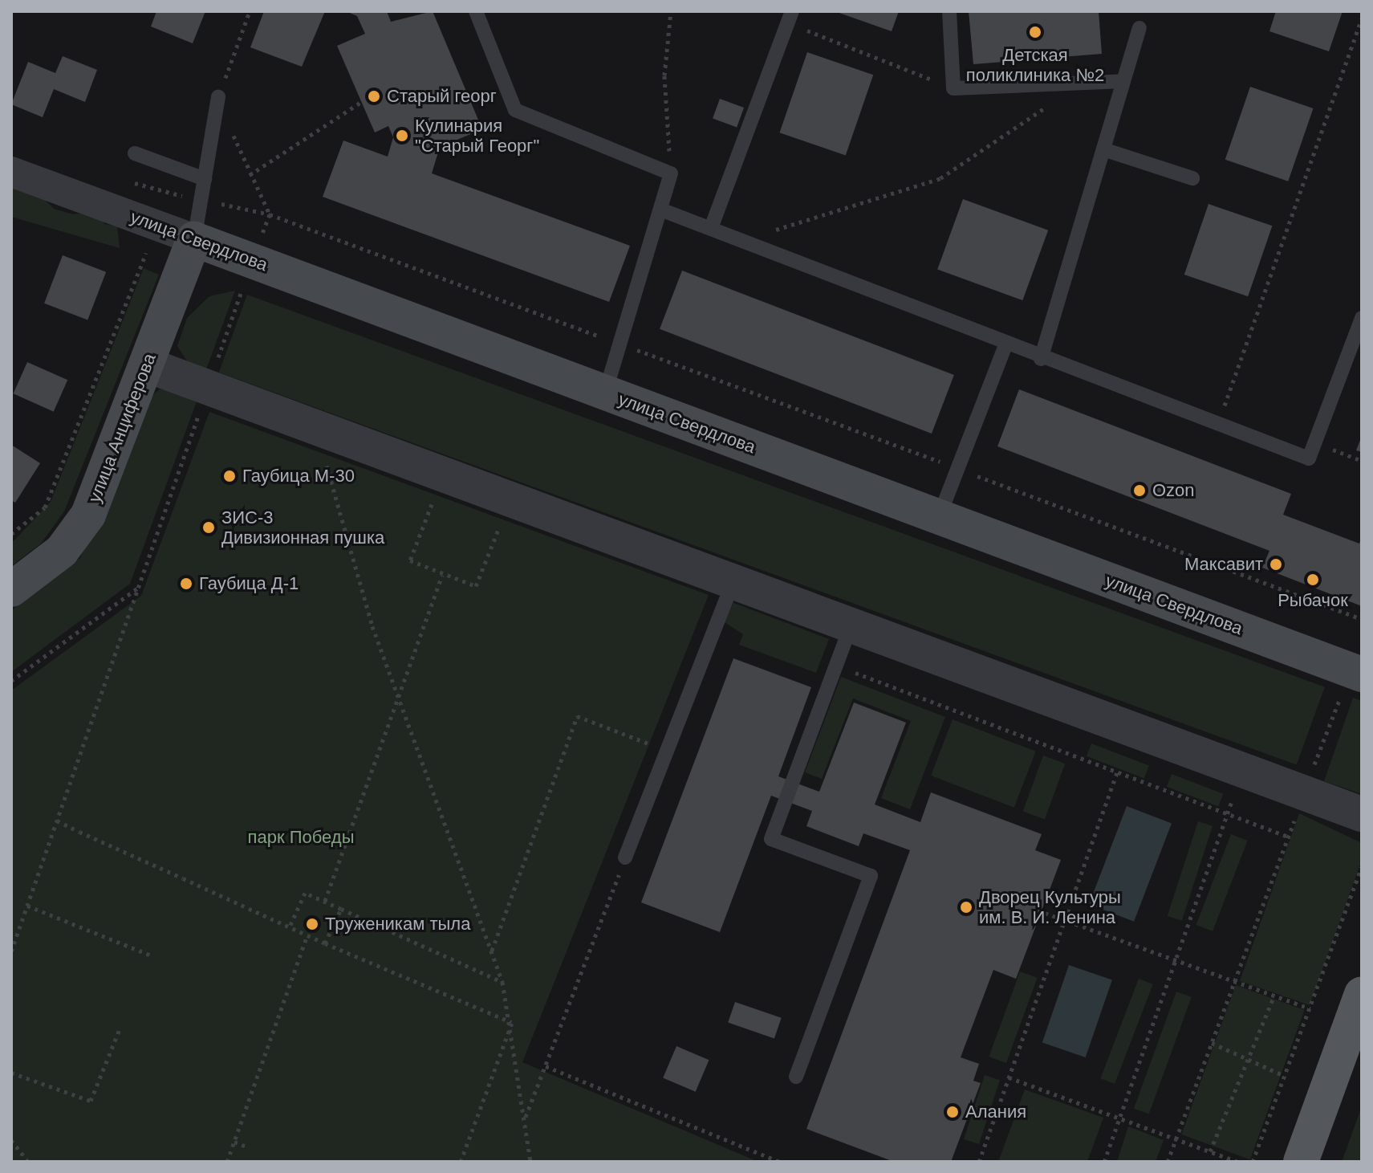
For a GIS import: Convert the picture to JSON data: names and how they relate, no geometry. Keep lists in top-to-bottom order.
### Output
{
  "streets": {
    "main road": ["улица Свердлова", "улица Анциферова"]
  },
  "crossings": [
    ["улица Свердлова", "улица Анциферова"]
  ],
  "parks": ["парк Победы"],
  "places": [
    "Детская поликлиника №2",
    "Старый георг",
    "Кулинария \"Старый Георг\"",
    "Гаубица М-30",
    "Ozon",
    "ЗИС-3 Дивизионная пушка",
    "Максавит",
    "Рыбачок",
    "Гаубица Д-1",
    "Дворец Культуры им. В. И. Ленина",
    "Труженикам тыла",
    "Алания"
  ]
}
